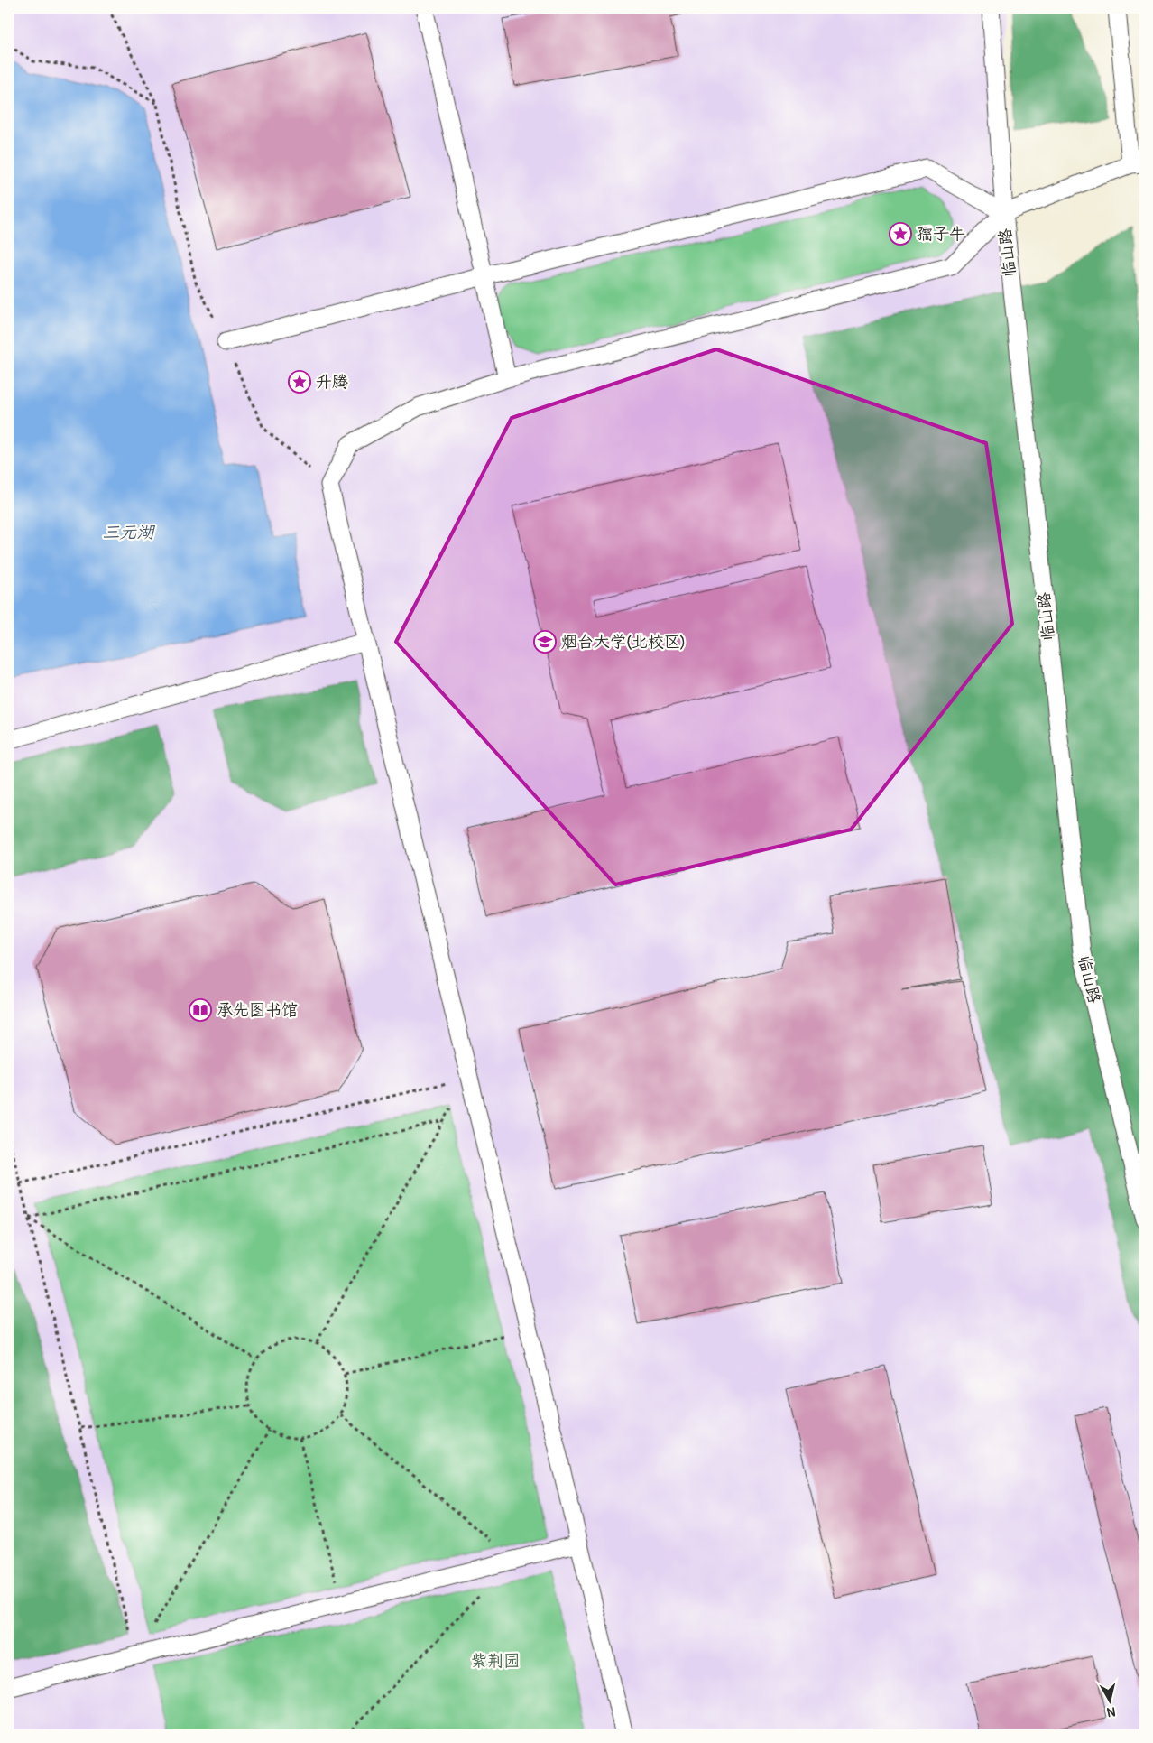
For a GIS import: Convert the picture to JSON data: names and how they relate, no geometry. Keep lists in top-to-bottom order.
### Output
{
  "streets": {
    "lane": ["临山路"]
  },
  "water": ["三元湖"],
  "parks": ["紫荆园"],
  "places": {
    "place": ["孺子牛", "升腾"],
    "school or university": ["烟台大学(北校区)"],
    "library": ["承先图书馆"]
  },
  "north": "bottom"
}
